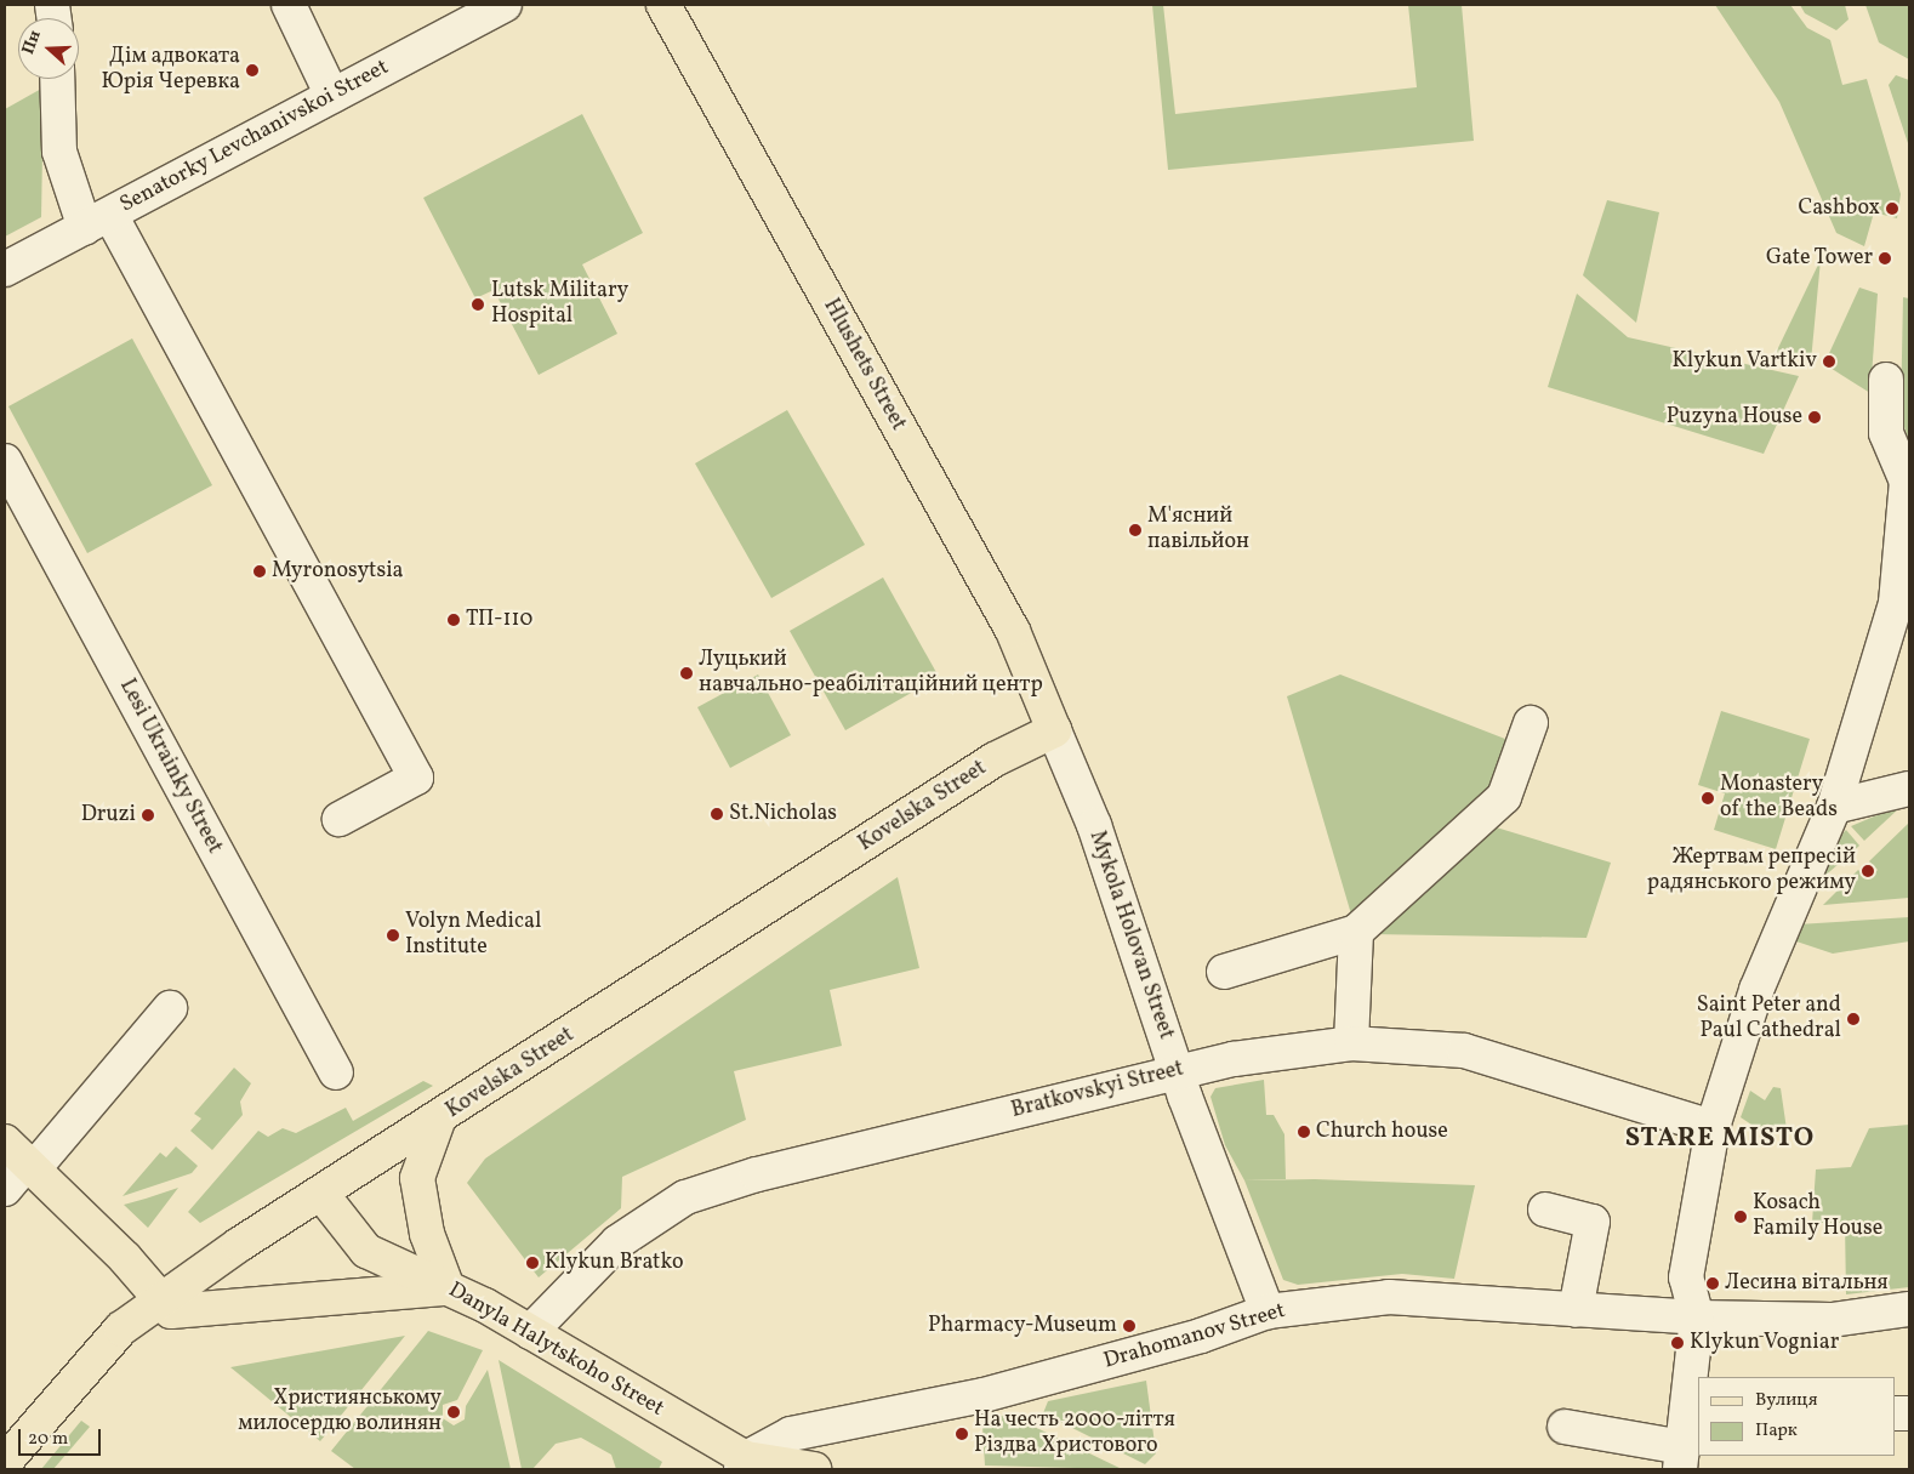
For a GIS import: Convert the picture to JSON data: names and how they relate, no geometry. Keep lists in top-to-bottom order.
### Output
{
  "streets": {
    "main road": ["Hlushets Street", "Kovelska Street", "Danyla Halytskoho Street"],
    "street": [
      "Senatorky Levchanivskoi Street",
      "Lesi Ukrainky Street",
      "Mykola Holovan Street",
      "Bratkovskyi Street",
      "Drahomanov Street"
    ]
  },
  "crossings": [
    ["Hlushets Street", "Kovelska Street"],
    ["Hlushets Street", "Mykola Holovan Street"],
    ["Kovelska Street", "Mykola Holovan Street"],
    ["Kovelska Street", "Danyla Halytskoho Street"],
    ["Mykola Holovan Street", "Bratkovskyi Street"],
    ["Mykola Holovan Street", "Drahomanov Street"],
    ["Bratkovskyi Street", "Danyla Halytskoho Street"],
    ["Drahomanov Street", "Danyla Halytskoho Street"]
  ],
  "districts": ["STARE MISTO"],
  "places": [
    "Дім адвоката Юрія Черевка",
    "Cashbox",
    "Gate Tower",
    "Lutsk Military Hospital",
    "Klykun Vartkiv",
    "Puzyna House",
    "М'ясний павільйон",
    "Myronosytsia",
    "ТП-110",
    "Луцький навчально-реабілітаційний центр",
    "Monastery of the Beads",
    "St.Nicholas",
    "Druzi",
    "Жертвам репресій радянського режиму",
    "Volyn Medical Institute",
    "Saint Peter and Paul Cathedral",
    "Church house",
    "Kosach Family House",
    "Klykun Bratko",
    "Лесина вітальня",
    "Pharmacy-Museum",
    "Klykun Vogniar",
    "Християнському милосердю волинян",
    "На честь 2000-ліття Різдва Христового"
  ],
  "legend": ["Вулиця", "Парк"],
  "scale_bar": "20 m",
  "north": "left"
}
